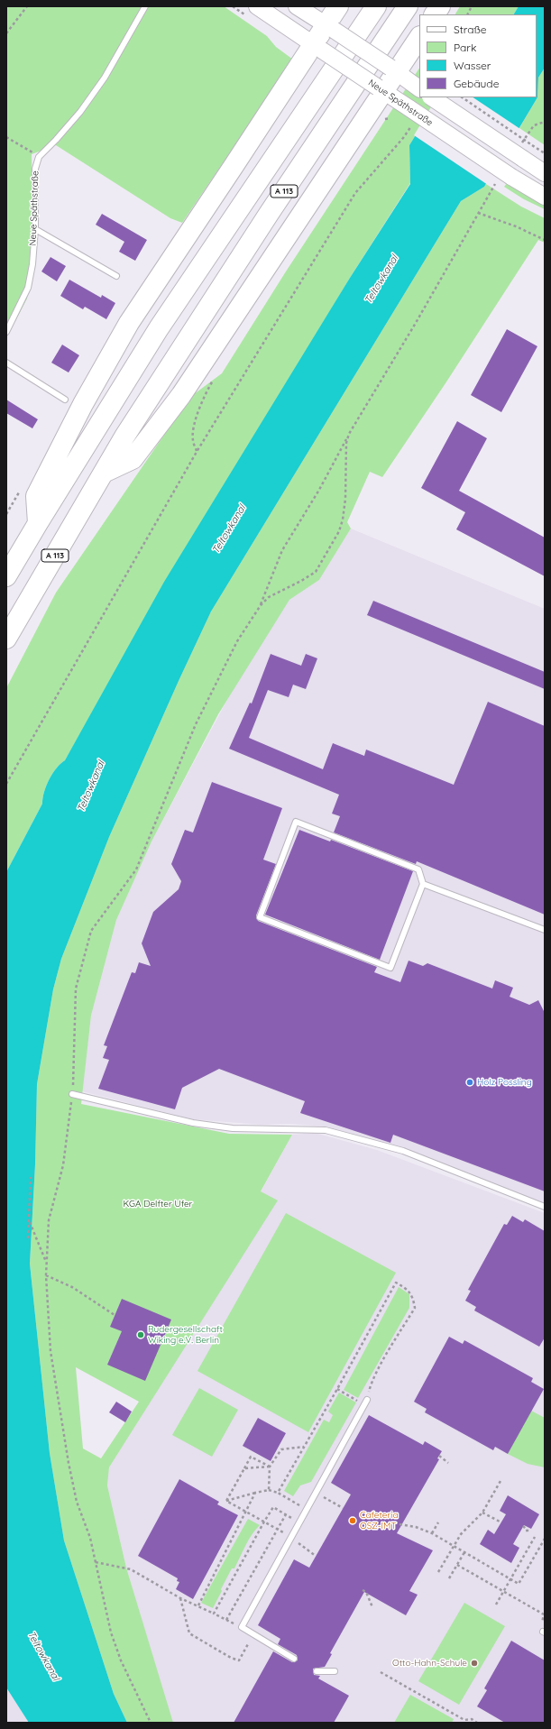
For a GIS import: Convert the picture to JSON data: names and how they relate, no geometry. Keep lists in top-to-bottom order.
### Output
{
  "streets": {
    "highway": ["A 113"],
    "main road": ["Neue Späthstraße"]
  },
  "water": ["Teltowkanal"],
  "parks": ["KGA Delfter Ufer"],
  "places": [
    "Holz Possling",
    "Rudergesellschaft Wiking e.V. Berlin",
    "Cafeteria OSZ-IMT",
    "Otto-Hahn-Schule"
  ],
  "legend": [
    "Straße",
    "Park",
    "Wasser",
    "Gebäude"
  ]
}
